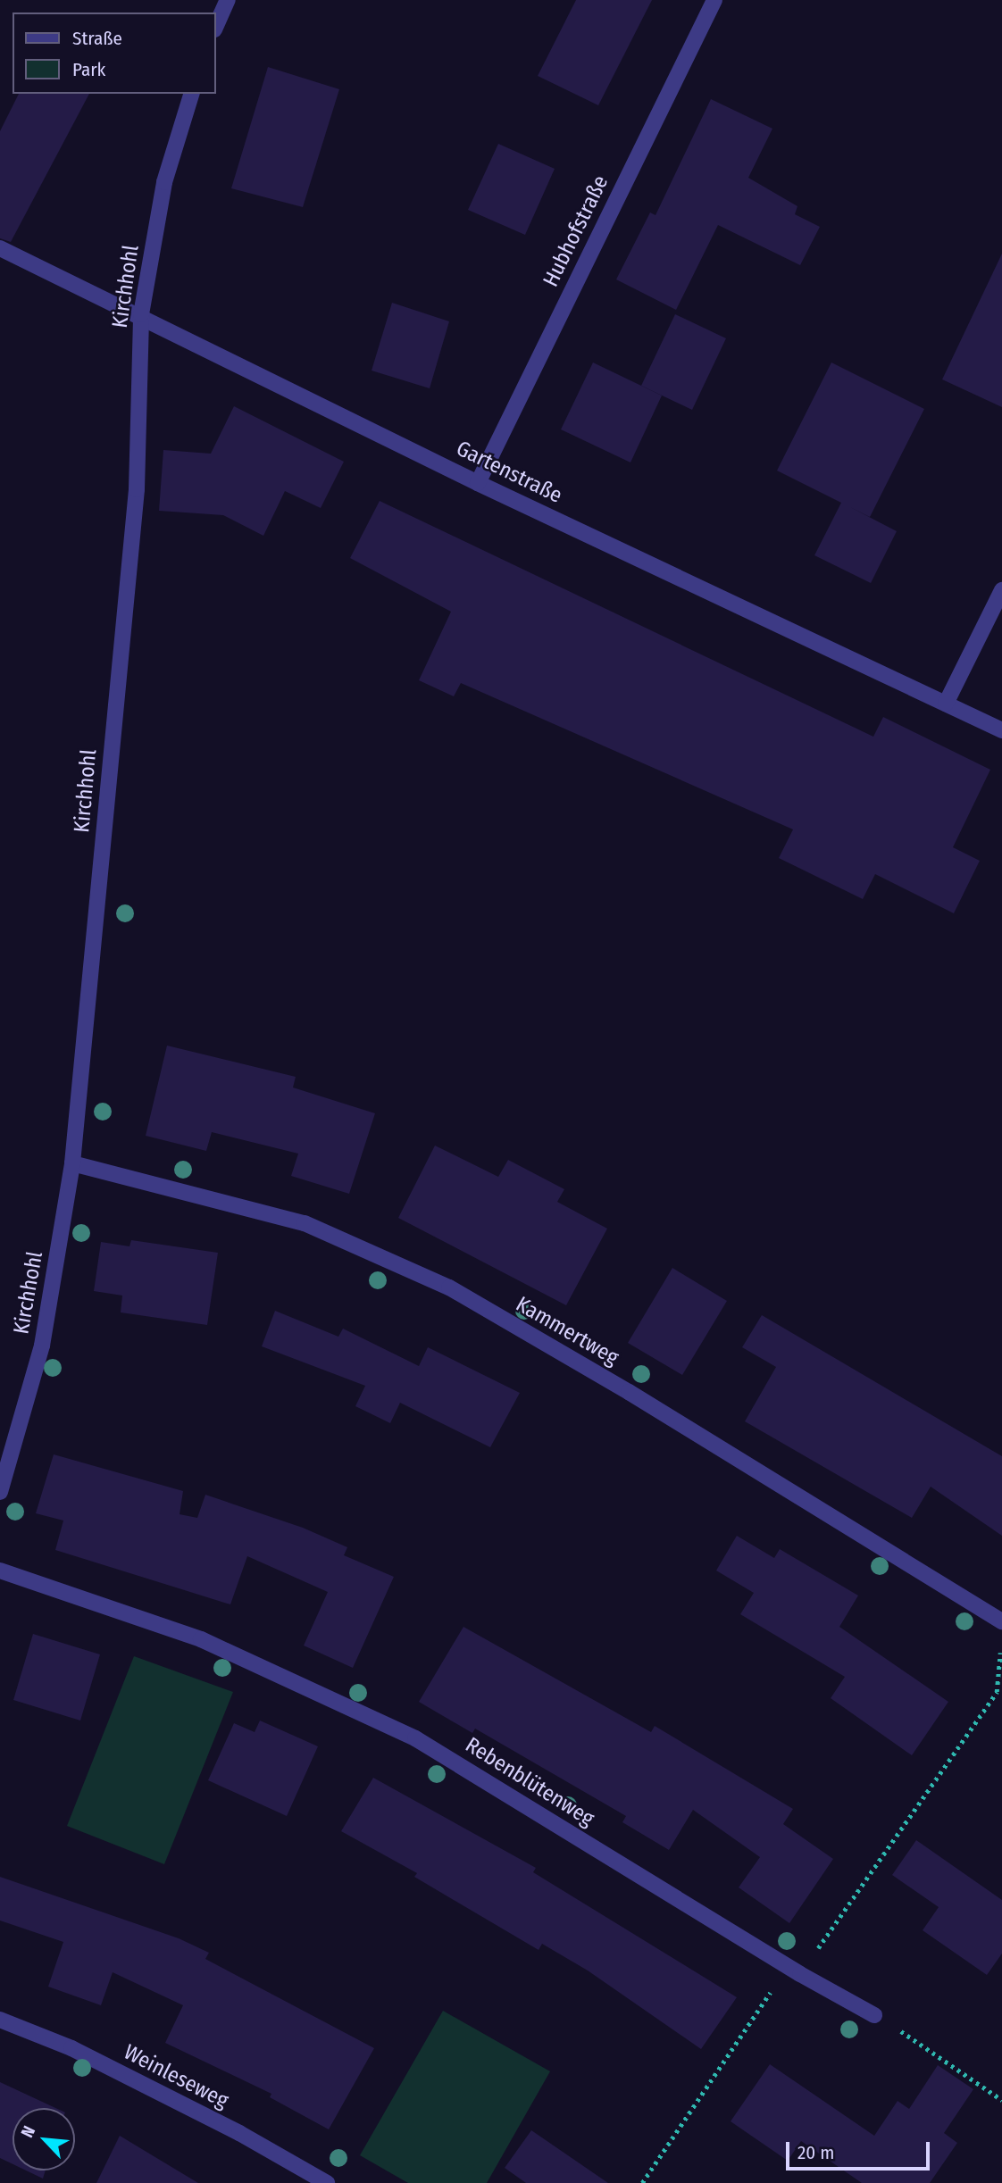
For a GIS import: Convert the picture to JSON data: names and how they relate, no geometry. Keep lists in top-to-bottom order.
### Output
{
  "streets": {
    "street": [
      "Hubhofstraße",
      "Kirchhohl",
      "Gartenstraße",
      "Kammertweg",
      "Rebenblütenweg",
      "Weinleseweg"
    ]
  },
  "crossings": [
    ["Hubhofstraße", "Gartenstraße"],
    ["Kirchhohl", "Gartenstraße"],
    ["Kirchhohl", "Kammertweg"]
  ],
  "legend": ["Straße", "Park"],
  "scale_bar": "20 m",
  "north": "top left"
}
